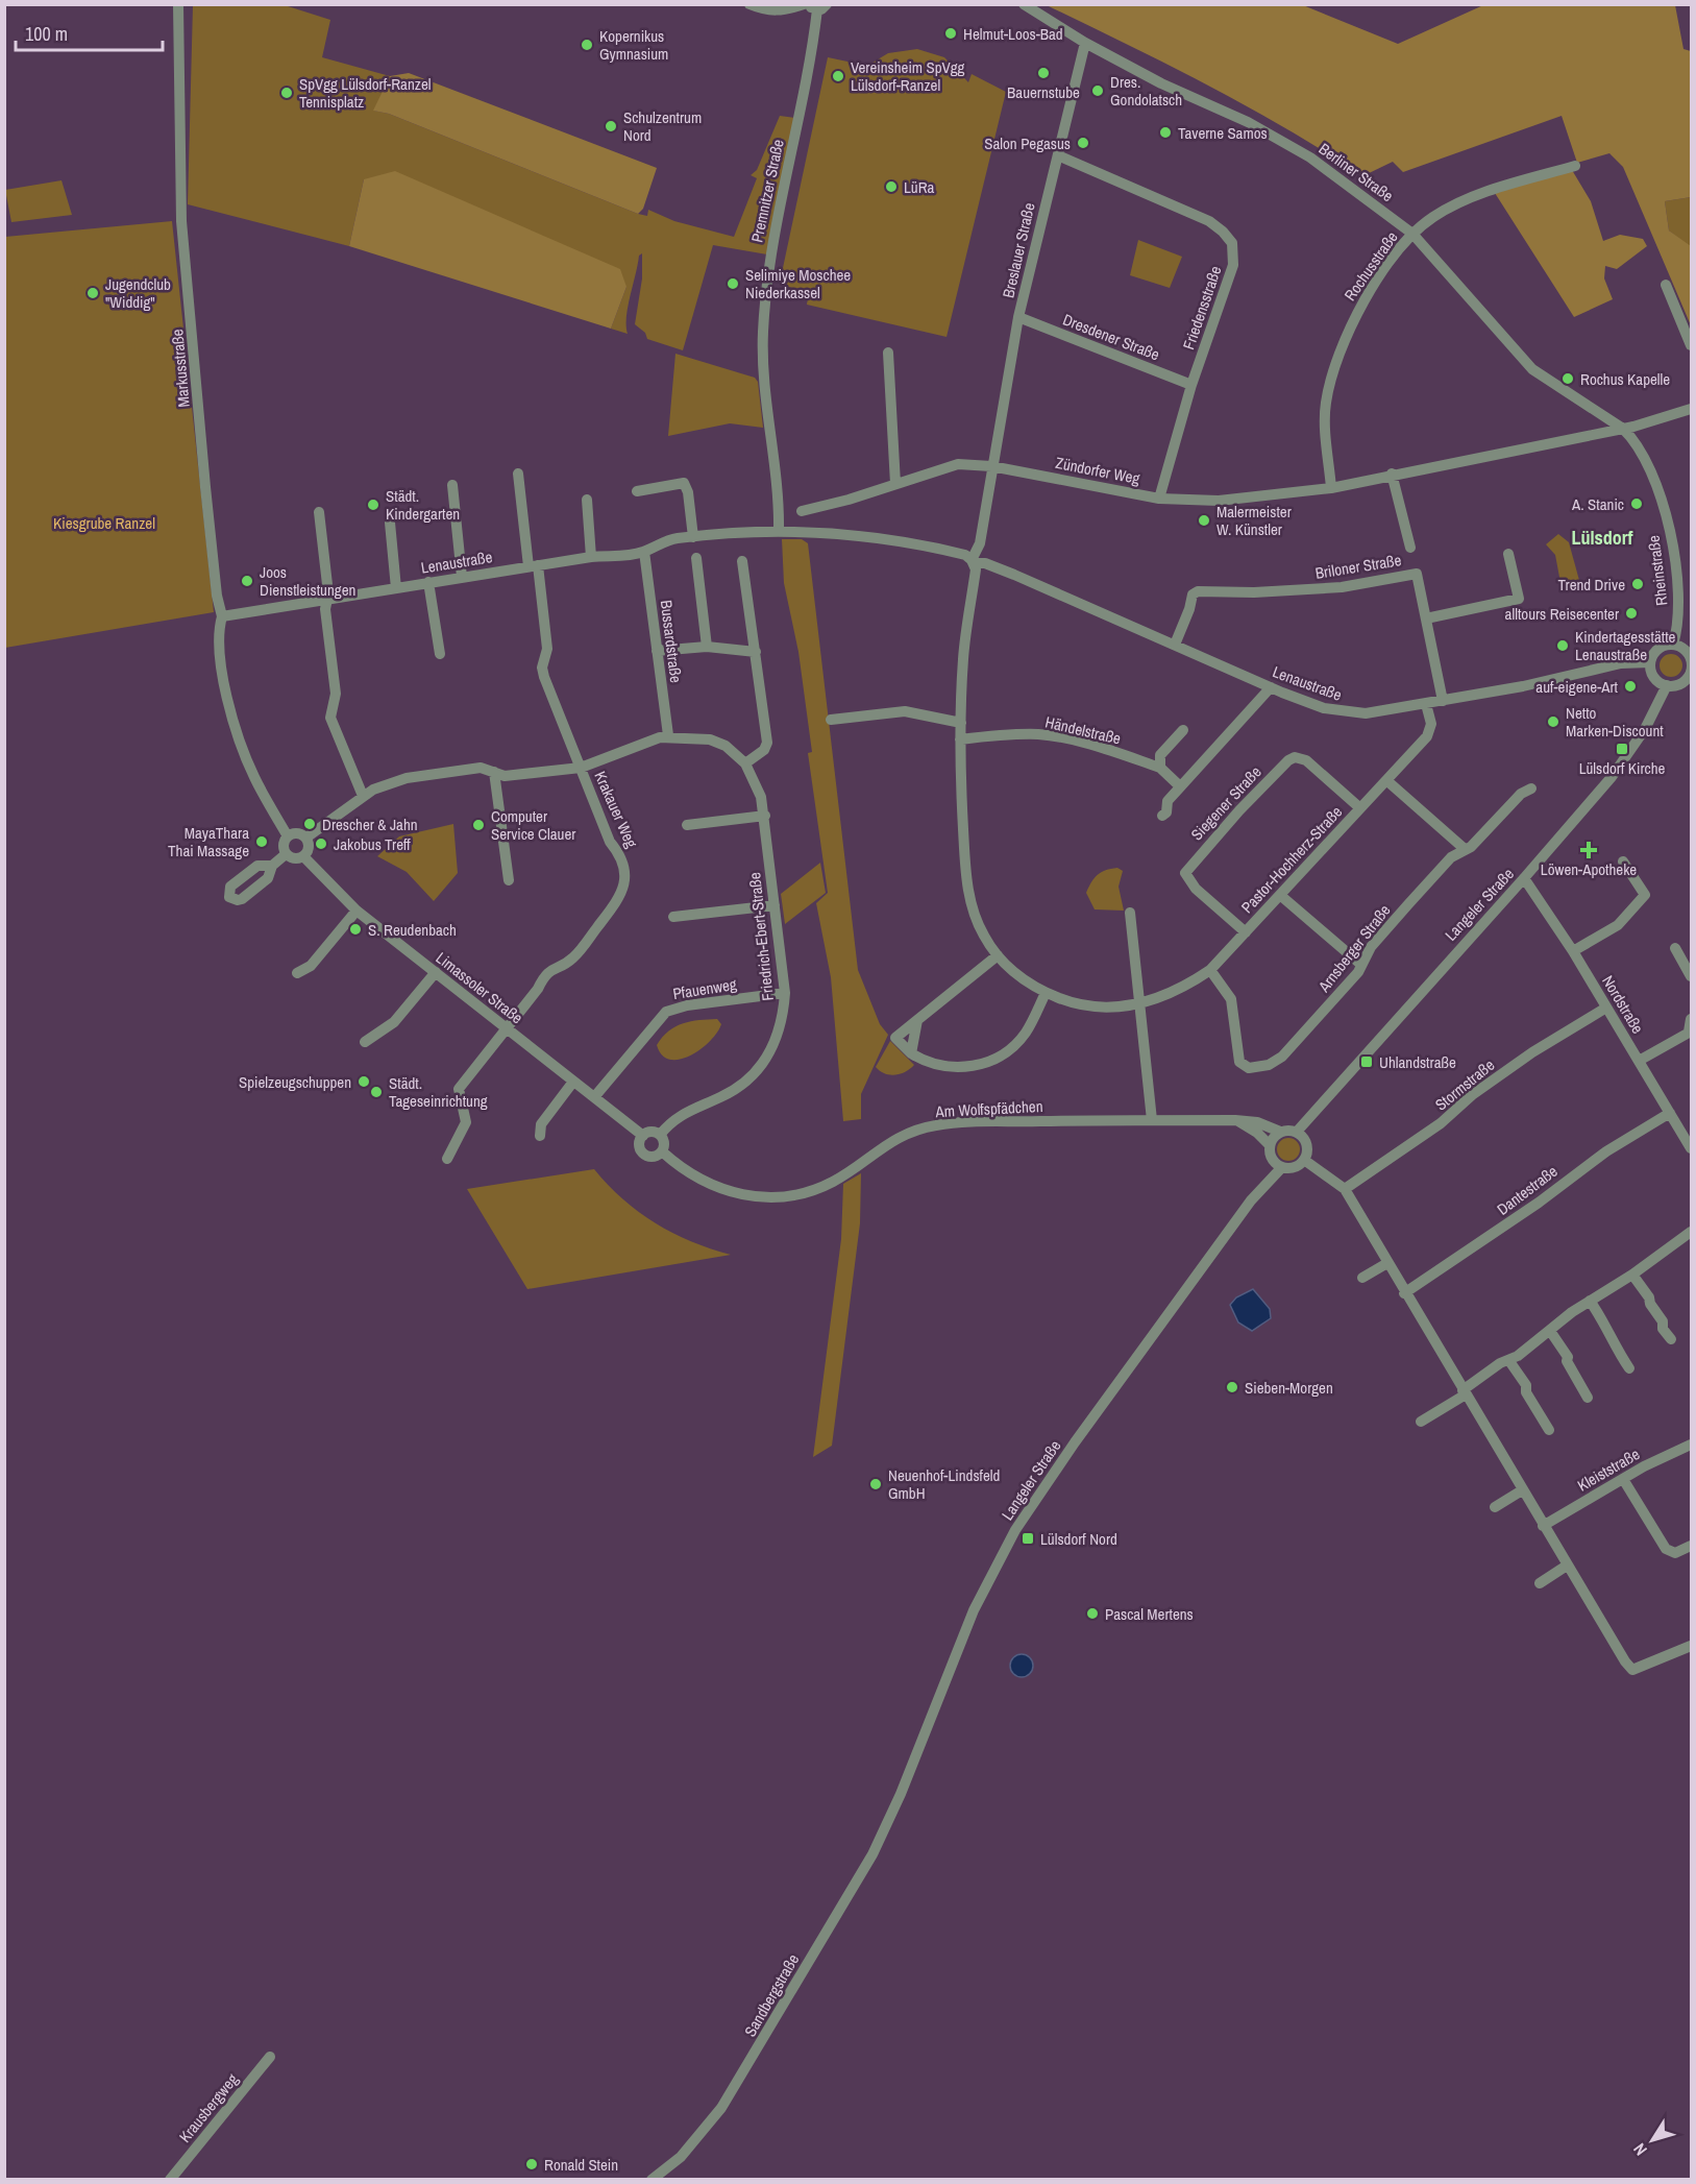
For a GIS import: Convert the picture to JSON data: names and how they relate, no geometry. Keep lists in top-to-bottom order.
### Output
{
  "streets": {
    "street": [
      "Berliner Straße",
      "Premnitzer Straße",
      "Breslauer Straße",
      "Rochusstraße",
      "Friedensstraße",
      "Dresdener Straße",
      "Markusstraße",
      "Zündorfer Weg",
      "Lenaustraße",
      "Briloner Straße",
      "Rheinstraße",
      "Bussardstraße",
      "Händelstraße",
      "Siegener Straße",
      "Krakauer Weg",
      "Pastor-Hochherz-Straße",
      "Langeler Straße",
      "Friedrich-Ebert-Straße",
      "Arnsberger Straße",
      "Limassoler Straße",
      "Pfauenweg",
      "Nordstraße",
      "Stormstraße",
      "Am Wolfspfädchen",
      "Dantestraße",
      "Kleiststraße",
      "Sandbergstraße",
      "Krausbergweg"
    ]
  },
  "crossings": [
    ["Berliner Straße", "Breslauer Straße"],
    ["Berliner Straße", "Rochusstraße"],
    ["Berliner Straße", "Zündorfer Weg"],
    ["Berliner Straße", "Rheinstraße"],
    ["Premnitzer Straße", "Lenaustraße"],
    ["Breslauer Straße", "Friedensstraße"],
    ["Breslauer Straße", "Dresdener Straße"],
    ["Breslauer Straße", "Zündorfer Weg"],
    ["Breslauer Straße", "Pastor-Hochherz-Straße"],
    ["Rochusstraße", "Zündorfer Weg"],
    ["Friedensstraße", "Dresdener Straße"],
    ["Friedensstraße", "Zündorfer Weg"],
    ["Markusstraße", "Lenaustraße"],
    ["Zündorfer Weg", "Rheinstraße"],
    ["Zündorfer Weg", "Pastor-Hochherz-Straße"],
    ["Lenaustraße", "Briloner Straße"],
    ["Lenaustraße", "Rheinstraße"],
    ["Lenaustraße", "Bussardstraße"],
    ["Lenaustraße", "Krakauer Weg"],
    ["Lenaustraße", "Pastor-Hochherz-Straße"],
    ["Lenaustraße", "Langeler Straße"],
    ["Rheinstraße", "Langeler Straße"],
    ["Bussardstraße", "Friedrich-Ebert-Straße"],
    ["Händelstraße", "Pastor-Hochherz-Straße"],
    ["Siegener Straße", "Pastor-Hochherz-Straße"],
    ["Krakauer Weg", "Limassoler Straße"],
    ["Pastor-Hochherz-Straße", "Arnsberger Straße"],
    ["Langeler Straße", "Nordstraße"],
    ["Langeler Straße", "Am Wolfspfädchen"],
    ["Langeler Straße", "Sandbergstraße"],
    ["Friedrich-Ebert-Straße", "Limassoler Straße"],
    ["Friedrich-Ebert-Straße", "Pfauenweg"],
    ["Friedrich-Ebert-Straße", "Am Wolfspfädchen"],
    ["Limassoler Straße", "Pfauenweg"],
    ["Limassoler Straße", "Am Wolfspfädchen"],
    ["Nordstraße", "Stormstraße"],
    ["Nordstraße", "Dantestraße"]
  ],
  "districts": ["Lülsdorf"],
  "parks": ["Kiesgrube Ranzel"],
  "places": {
    "other": [
      "Helmut-Loos-Bad",
      "Kopernikus Gymnasium",
      "Bauernstube",
      "Vereinsheim SpVgg Lülsdorf-Ranzel",
      "Dres. Gondolatsch",
      "SpVgg Lülsdorf-Ranzel Tennisplatz",
      "Schulzentrum Nord",
      "Taverne Samos",
      "Salon Pegasus",
      "LüRa",
      "Selimiye Moschee Niederkassel",
      "Jugendclub \"Widdig\"",
      "Rochus Kapelle",
      "A. Stanic",
      "Städt. Kindergarten",
      "Malermeister W. Künstler",
      "Joos Dienstleistungen",
      "Trend Drive",
      "alltours Reisecenter",
      "Kindertagesstätte Lenaustraße",
      "auf-eigene-Art",
      "Netto Marken-Discount",
      "Drescher & Jahn",
      "Computer Service Clauer",
      "MayaThara Thai Massage",
      "Jakobus Treff",
      "S. Reudenbach",
      "Spielzeugschuppen",
      "Städt. Tageseinrichtung",
      "Sieben-Morgen",
      "Neuenhof-Lindsfeld GmbH",
      "Pascal Mertens",
      "Ronald Stein"
    ],
    "transit": ["Lülsdorf Kirche", "Uhlandstraße", "Lülsdorf Nord"],
    "health": ["Löwen-Apotheke"]
  },
  "scale_bar": "100 m",
  "north": "bottom left"
}
